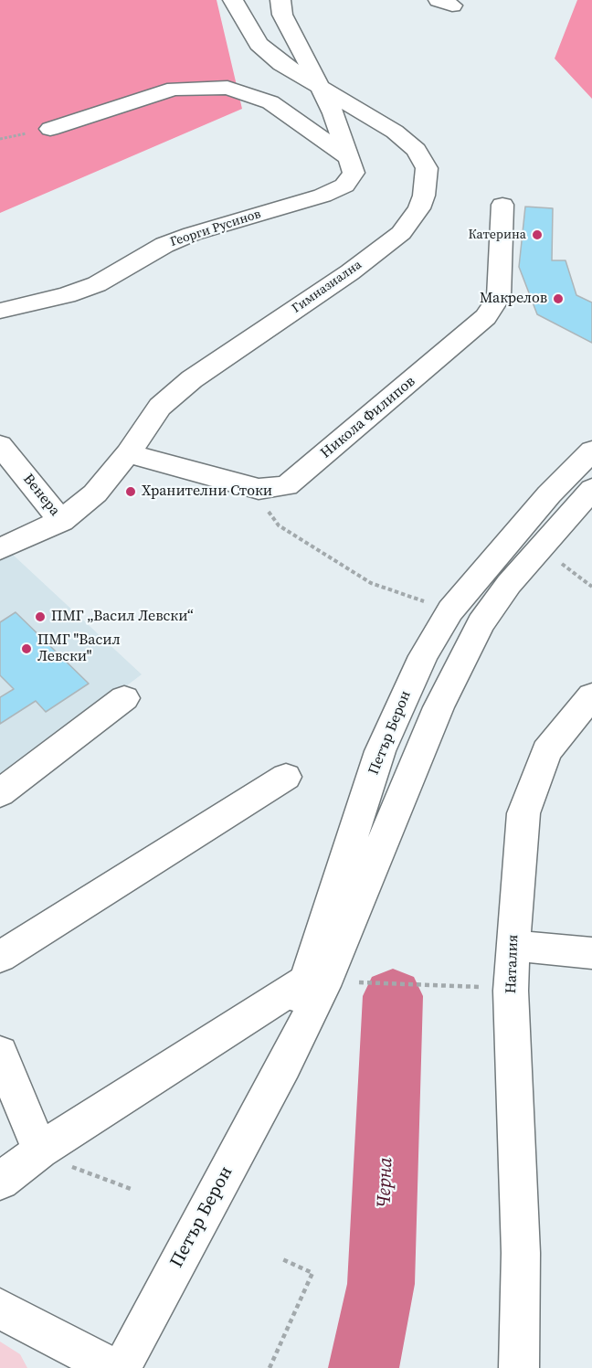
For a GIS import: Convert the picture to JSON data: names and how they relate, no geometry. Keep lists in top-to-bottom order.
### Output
{
  "streets": {
    "street": [
      "Георги Русинов",
      "Гимназиална",
      "Никола Филипов",
      "Венера",
      "Петър Берон",
      "Наталия"
    ]
  },
  "crossings": [
    ["Георги Русинов", "Гимназиална"],
    ["Гимназиална", "Никола Филипов"],
    ["Гимназиална", "Венера"]
  ],
  "water": ["Черна"],
  "places": [
    "Катерина",
    "Макрелов",
    "Хранителни Стоки",
    "ПМГ „Васил Левски“",
    "ПМГ \"Васил Левски\""
  ]
}
